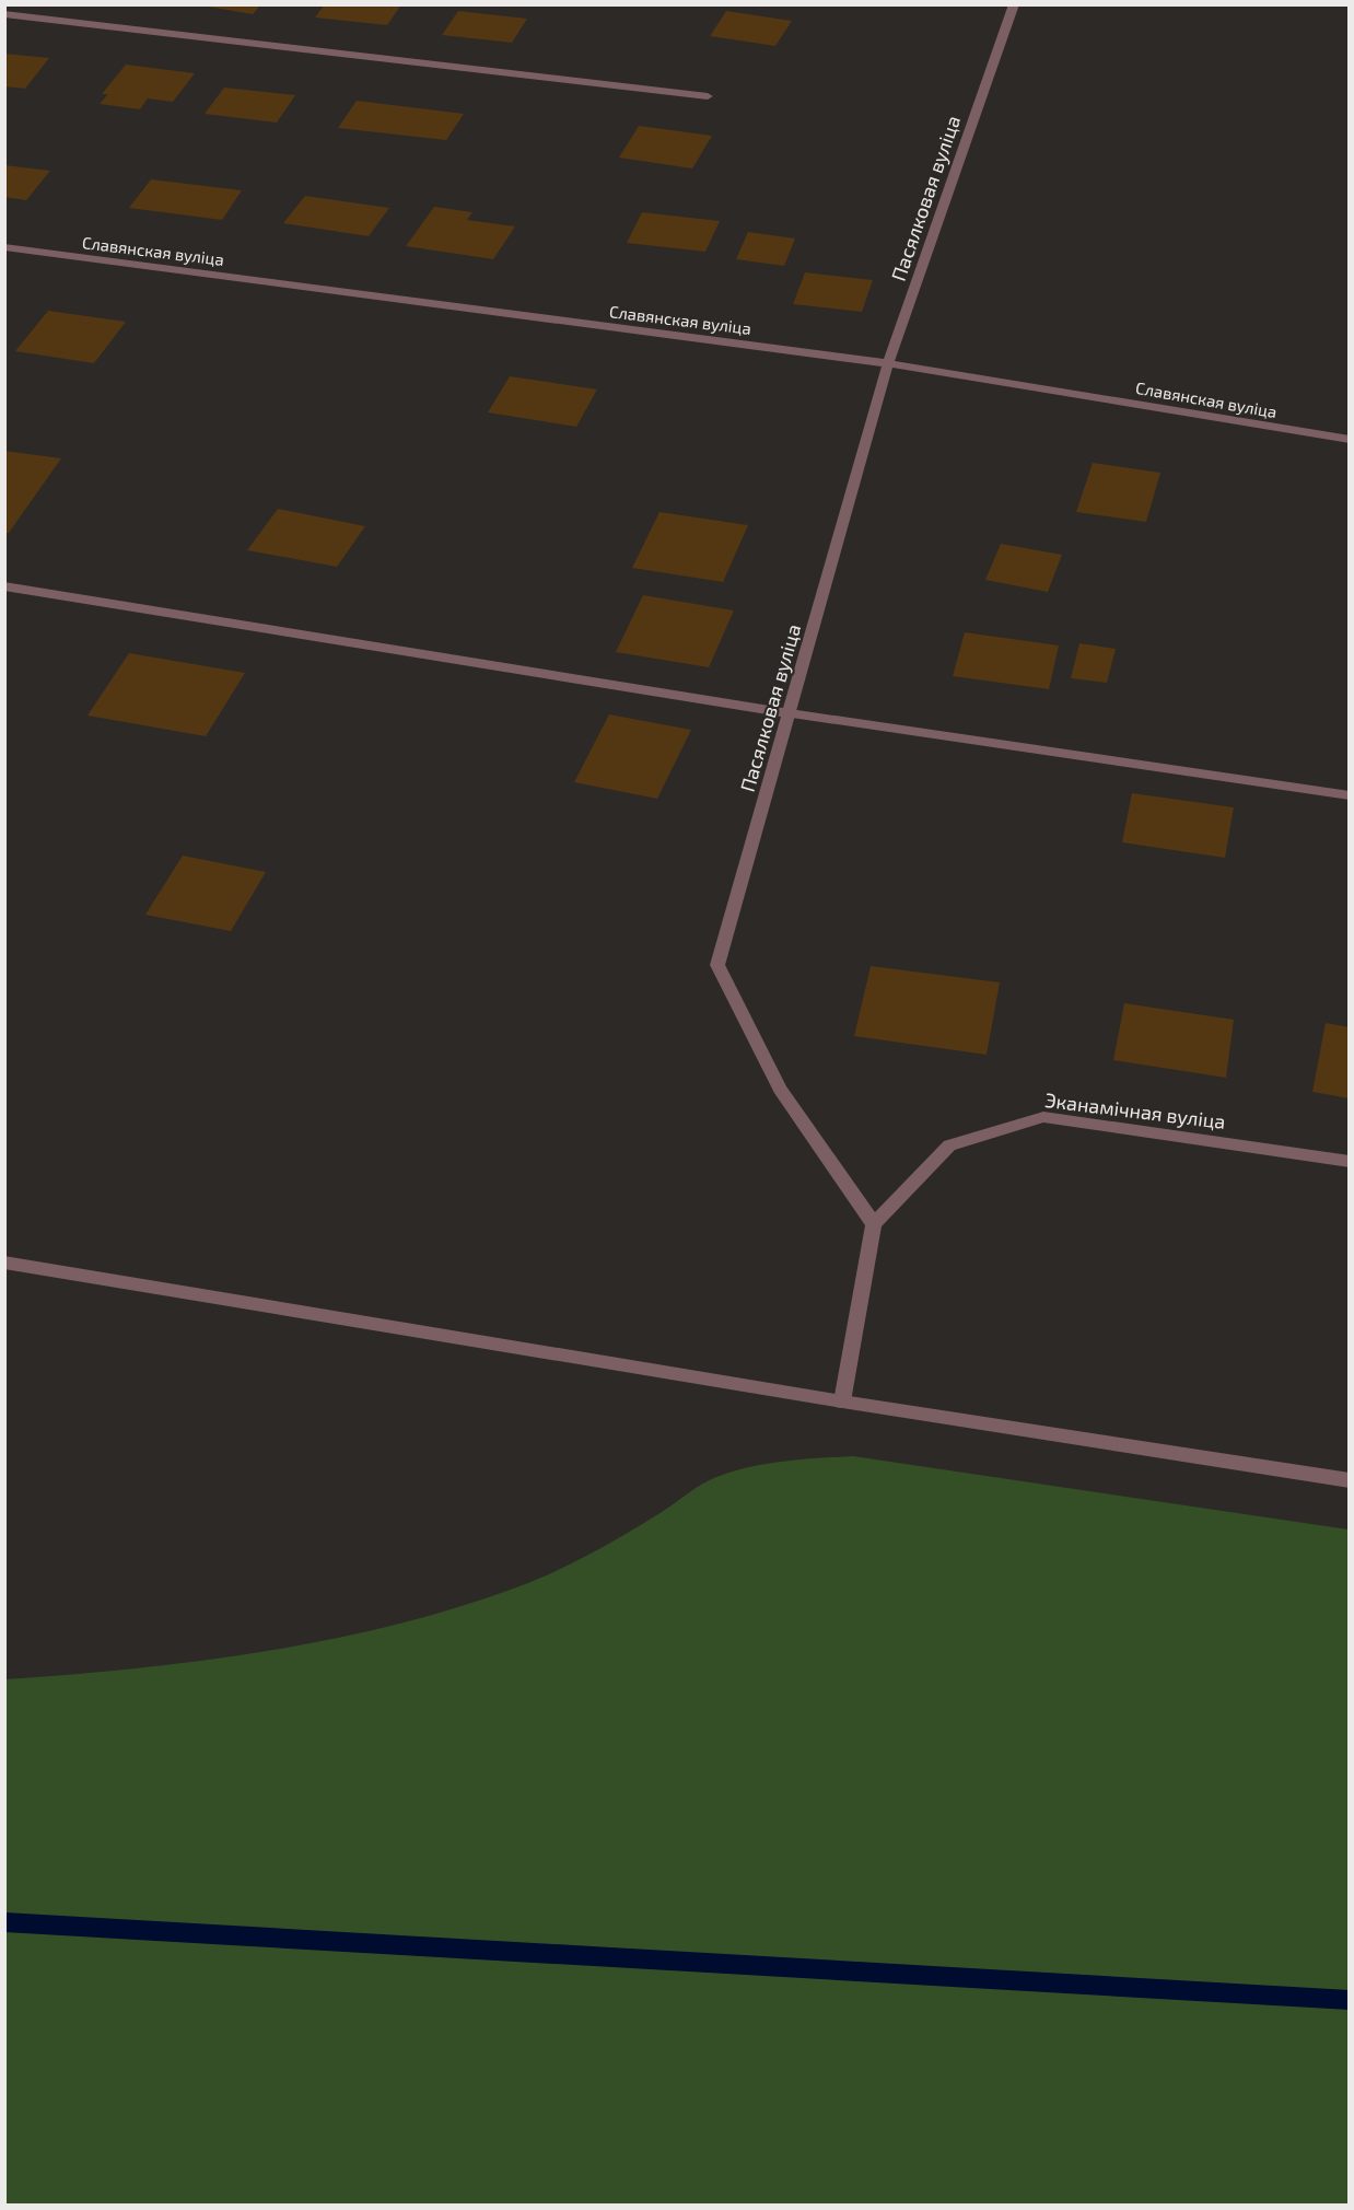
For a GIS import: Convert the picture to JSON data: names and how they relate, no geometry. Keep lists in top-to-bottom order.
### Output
{
  "streets": {
    "street": ["Пасялковая вуліца", "Славянская вуліца", "Эканамічная вуліца"]
  },
  "crossings": [
    ["Пасялковая вуліца", "Славянская вуліца"],
    ["Пасялковая вуліца", "Эканамічная вуліца"]
  ]
}
